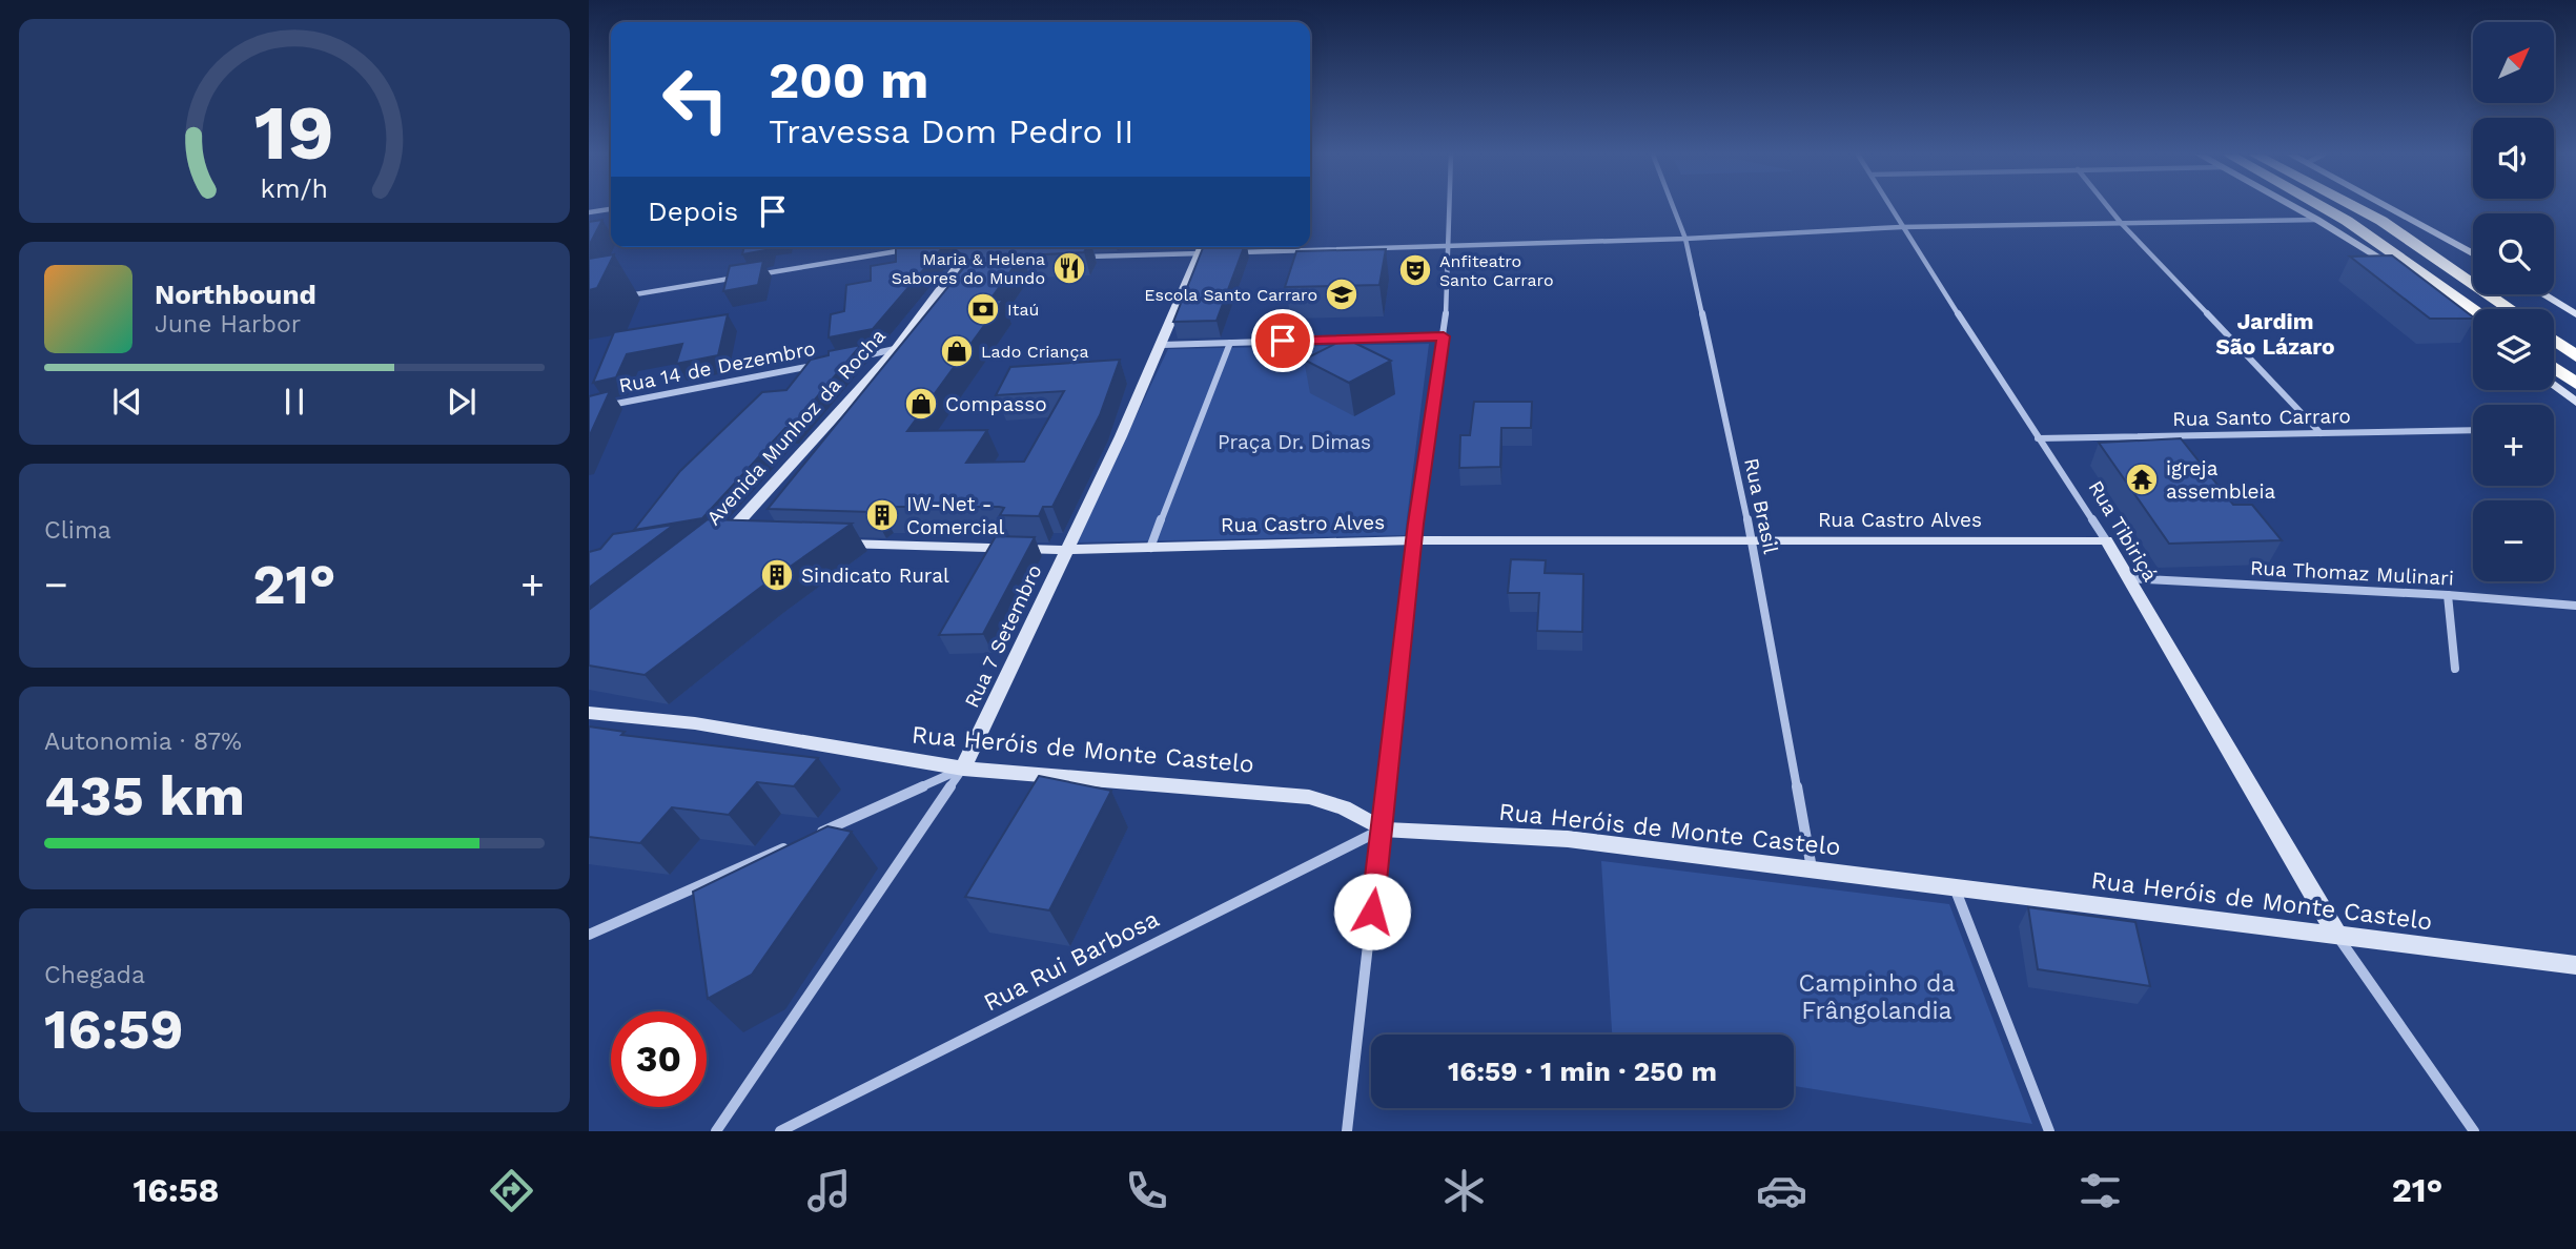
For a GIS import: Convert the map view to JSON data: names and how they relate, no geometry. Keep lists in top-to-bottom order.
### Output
{
  "streets": {
    "main road": [
      "Avenida Munhoz da Rocha",
      "Rua Castro Alves",
      "Rua Tibiriçá",
      "Rua 7 Setembro",
      "Rua Heróis de Monte Castelo"
    ],
    "street": [
      "Rua 14 de Dezembro",
      "Rua Santo Carraro",
      "Rua Brasil",
      "Rua Thomaz Mulinari",
      "Rua Rui Barbosa"
    ]
  },
  "crossings": [
    ["Rua Santo Carraro", "Rua Tibiriçá"],
    ["Rua Brasil", "Rua Castro Alves"],
    ["Rua Brasil", "Rua Heróis de Monte Castelo"],
    ["Rua Castro Alves", "Rua Tibiriçá"],
    ["Rua Castro Alves", "Rua 7 Setembro"],
    ["Rua Tibiriçá", "Rua Thomaz Mulinari"],
    ["Rua Tibiriçá", "Rua Heróis de Monte Castelo"],
    ["Rua 7 Setembro", "Rua Heróis de Monte Castelo"],
    ["Rua Heróis de Monte Castelo", "Rua Rui Barbosa"]
  ],
  "districts": ["Jardim São Lázaro"],
  "parks": ["Praça Dr. Dimas", "Campinho da Frângolandia"],
  "places": {
    "restaurant": ["Maria & Helena Sabores do Mundo"],
    "theatre": ["Anfiteatro Santo Carraro"],
    "school or university": ["Escola Santo Carraro"],
    "bank": ["Itaú"],
    "shop": ["Lado Criança", "Compasso"],
    "temple": ["igreja assembleia"],
    "building": ["IW-Net - Comercial", "Sindicato Rural"]
  },
  "north": "top right",
  "page": {
    "map_buttons": ["+", "−"],
    "turn": ["200 m", "Travessa Dom Pedro II"],
    "then": "Depois",
    "song": ["Northbound", "June Harbor"],
    "tile": [
      "Clima",
      ["Autonomia · 87%", "435 km"],
      ["Chegada", "16:59"]
    ],
    "heat": ["−", "21°", "+"],
    "limit": "30",
    "trip": "16:59 · 1 min · 250 m",
    "tabs": ["16:58", "21°"],
    "gauge": ["19", "km/h"]
  }
}
